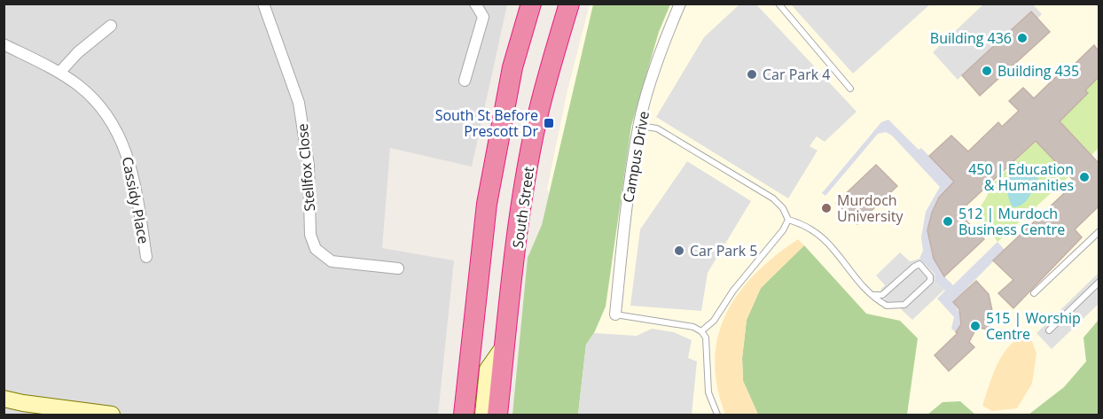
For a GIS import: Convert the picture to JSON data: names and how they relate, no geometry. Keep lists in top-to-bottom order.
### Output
{
  "streets": {
    "highway": ["South Street"],
    "street": ["Campus Drive", "Stellfox Close", "Cassidy Place"]
  },
  "places": {
    "other": [
      "Building 436",
      "Building 435",
      "Car Park 4",
      "450 | Education & Humanities",
      "Murdoch University",
      "512 | Murdoch Business Centre",
      "Car Park 5",
      "515 | Worship Centre"
    ],
    "transit": ["South St Before Prescott Dr"]
  }
}
